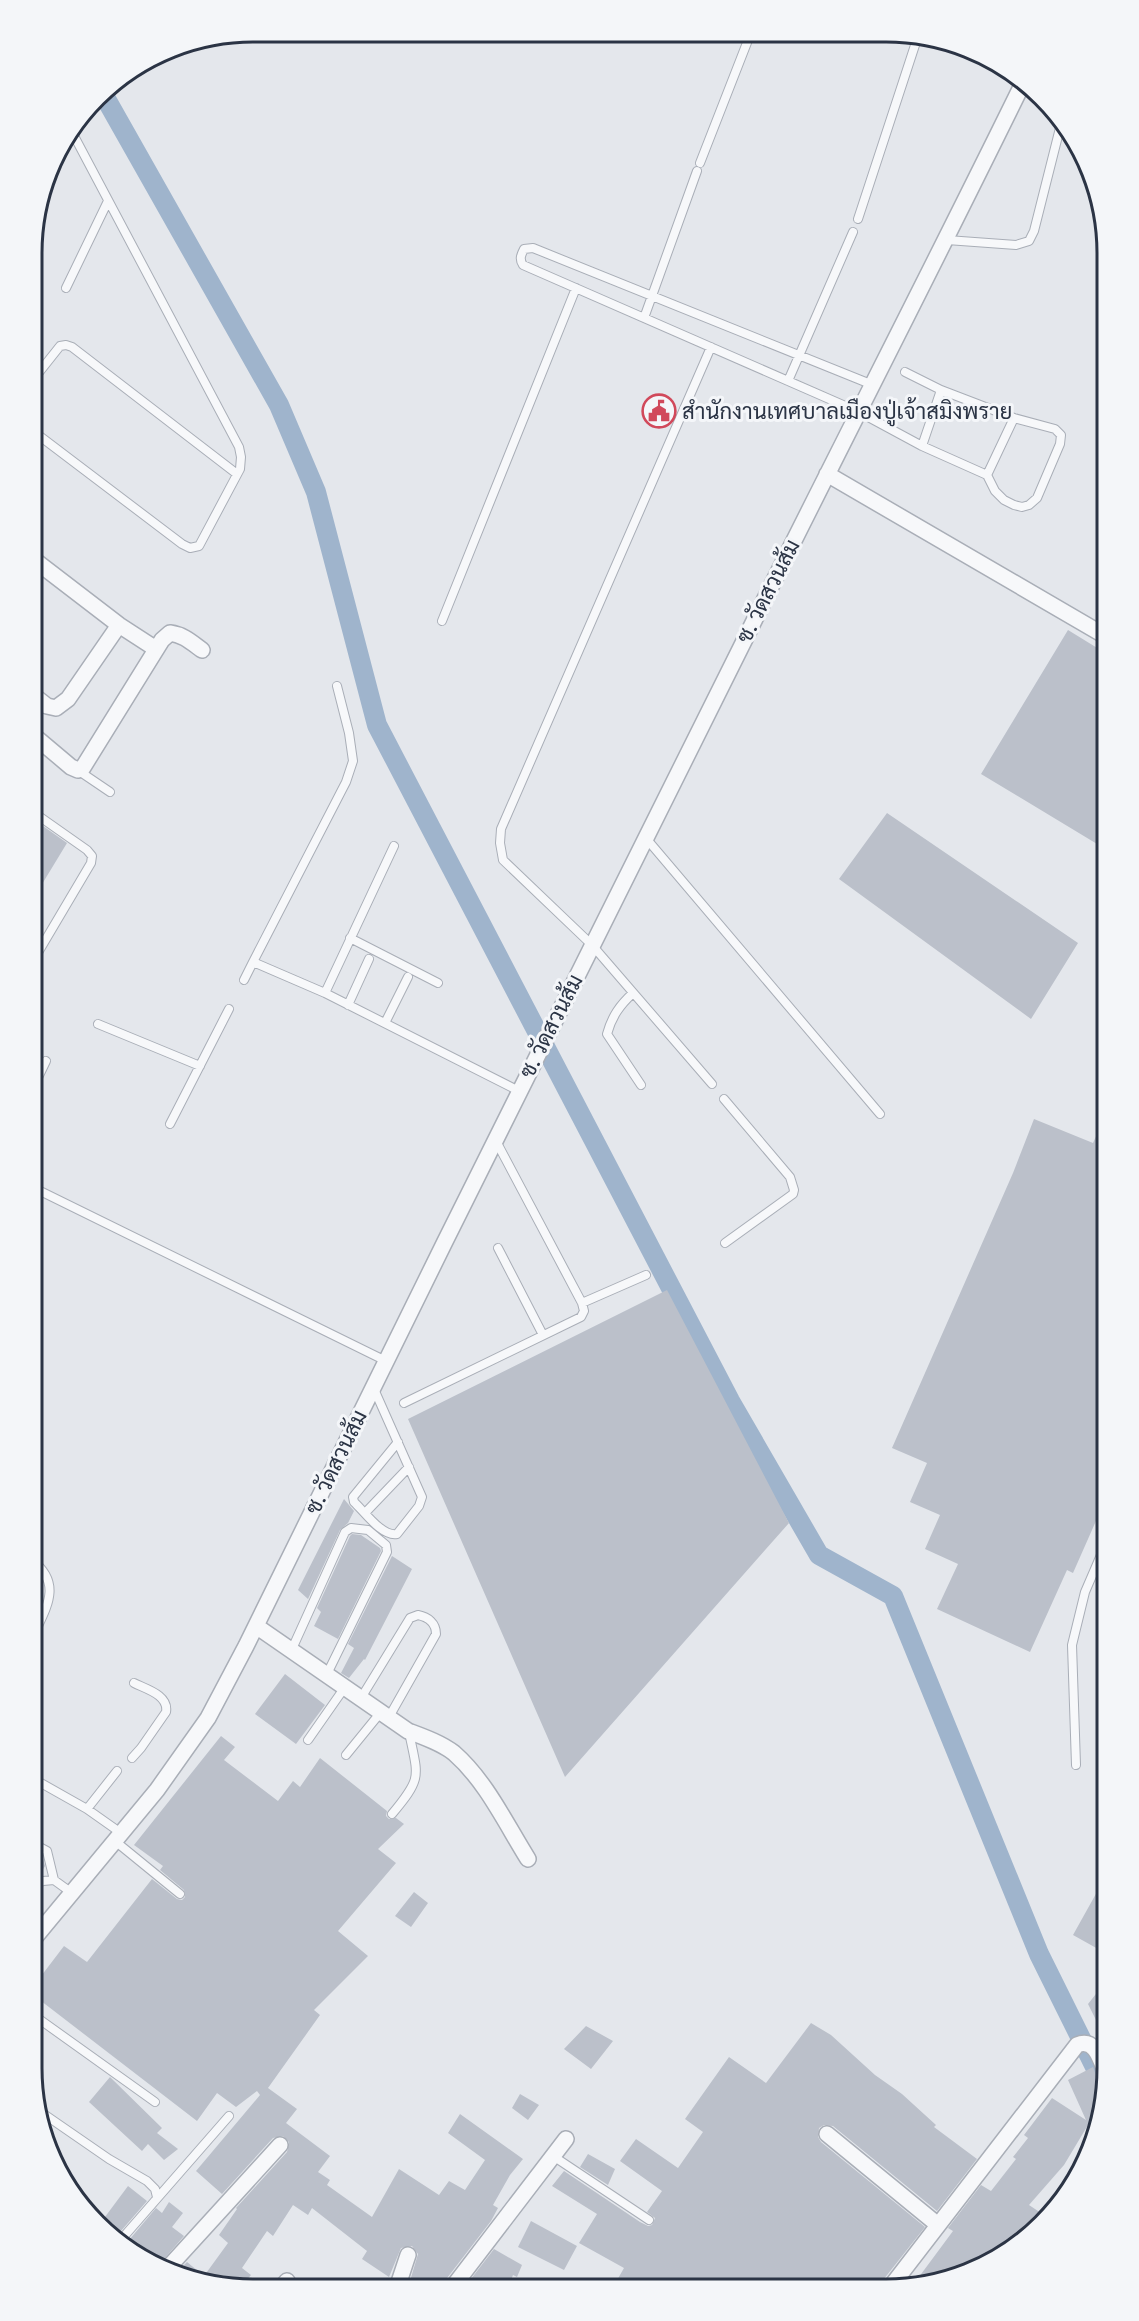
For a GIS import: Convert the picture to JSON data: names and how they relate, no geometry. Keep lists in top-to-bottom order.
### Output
{
  "streets": {
    "street": ["ซ. วัดสวนส้ม"]
  },
  "places": {
    "public building": ["สำนักงานเทศบาลเมืองปู่เจ้าสมิงพราย"]
  }
}
